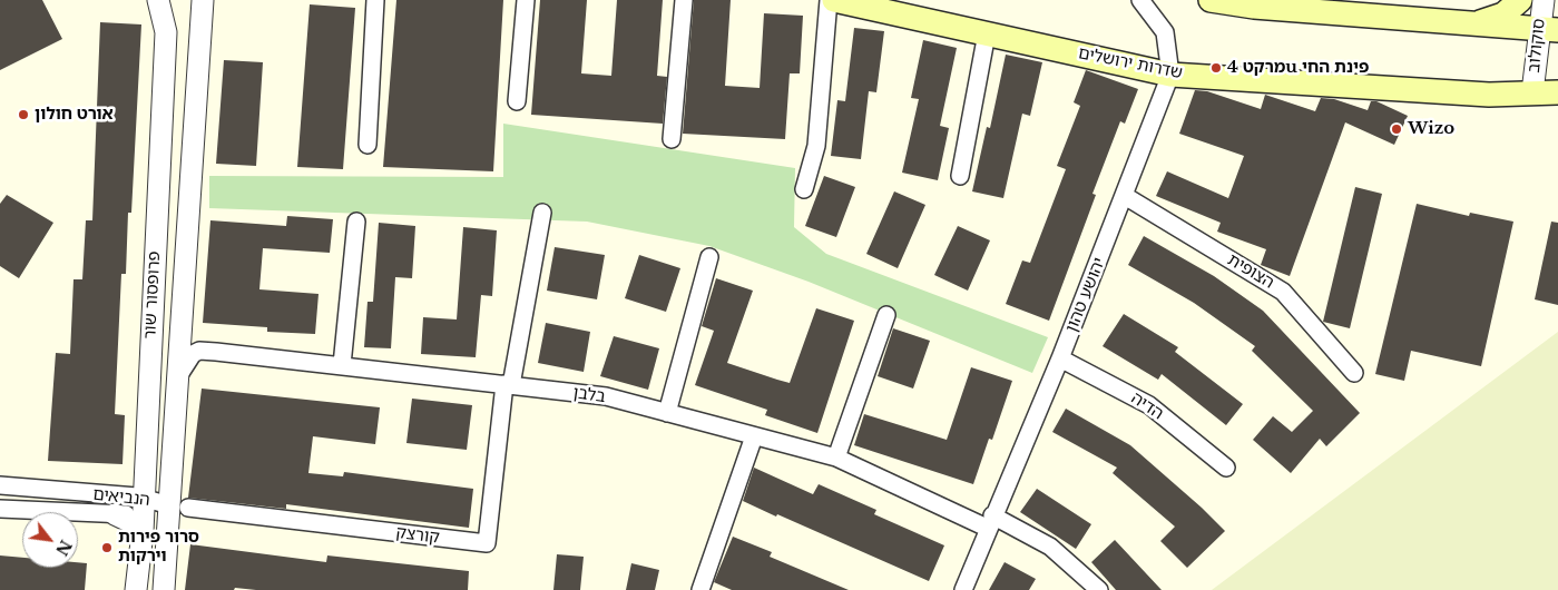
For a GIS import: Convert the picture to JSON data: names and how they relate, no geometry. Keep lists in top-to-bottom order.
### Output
{
  "streets": {
    "main road": ["שדרות ירושלים"],
    "street": [
      "סוקולוב",
      "הצופית",
      "פרופסור שור",
      "יהושע טהון",
      "בלבן",
      "הדיה",
      "הנביאים",
      "קורצק"
    ]
  },
  "crossings": [
    ["סוקולוב", "שדרות ירושלים"],
    ["שדרות ירושלים", "יהושע טהון"],
    ["הצופית", "יהושע טהון"],
    ["פרופסור שור", "בלבן"],
    ["פרופסור שור", "הנביאים"],
    ["פרופסור שור", "קורצק"],
    ["יהושע טהון", "בלבן"],
    ["יהושע טהון", "הדיה"],
    ["בלבן", "קורצק"],
    ["הנביאים", "קורצק"]
  ],
  "places": [
    "מרקט 4u פינת החי",
    "אורט חולון",
    "Wizo",
    "סרור פירות וירקות"
  ],
  "north": "bottom right"
}
